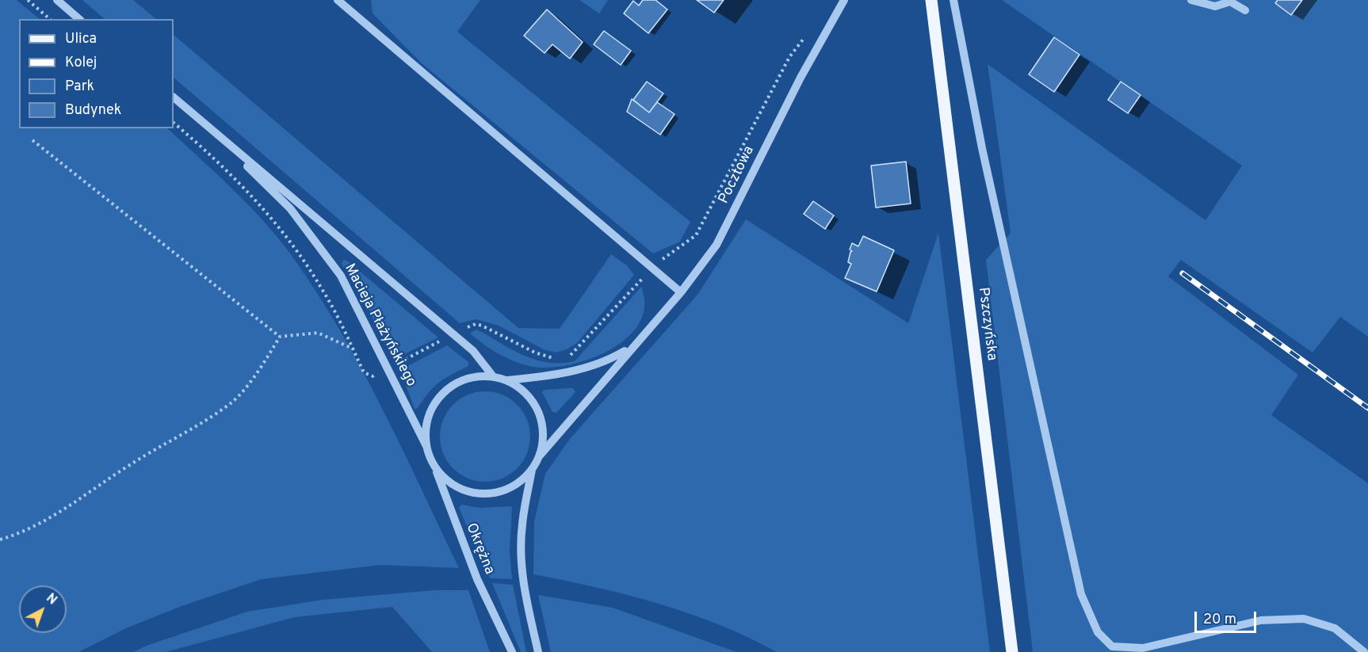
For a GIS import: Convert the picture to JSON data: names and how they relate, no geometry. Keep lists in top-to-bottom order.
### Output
{
  "streets": {
    "main road": ["Pszczyńska"],
    "street": ["Pocztowa", "Macieja Płażyńskiego", "Okrężna"]
  },
  "crossings": [
    ["Pocztowa", "Macieja Płażyńskiego"],
    ["Pocztowa", "Okrężna"],
    ["Macieja Płażyńskiego", "Okrężna"]
  ],
  "legend": [
    "Ulica",
    "Kolej",
    "Park",
    "Budynek"
  ],
  "scale_bar": "20 m",
  "north": "top right"
}
